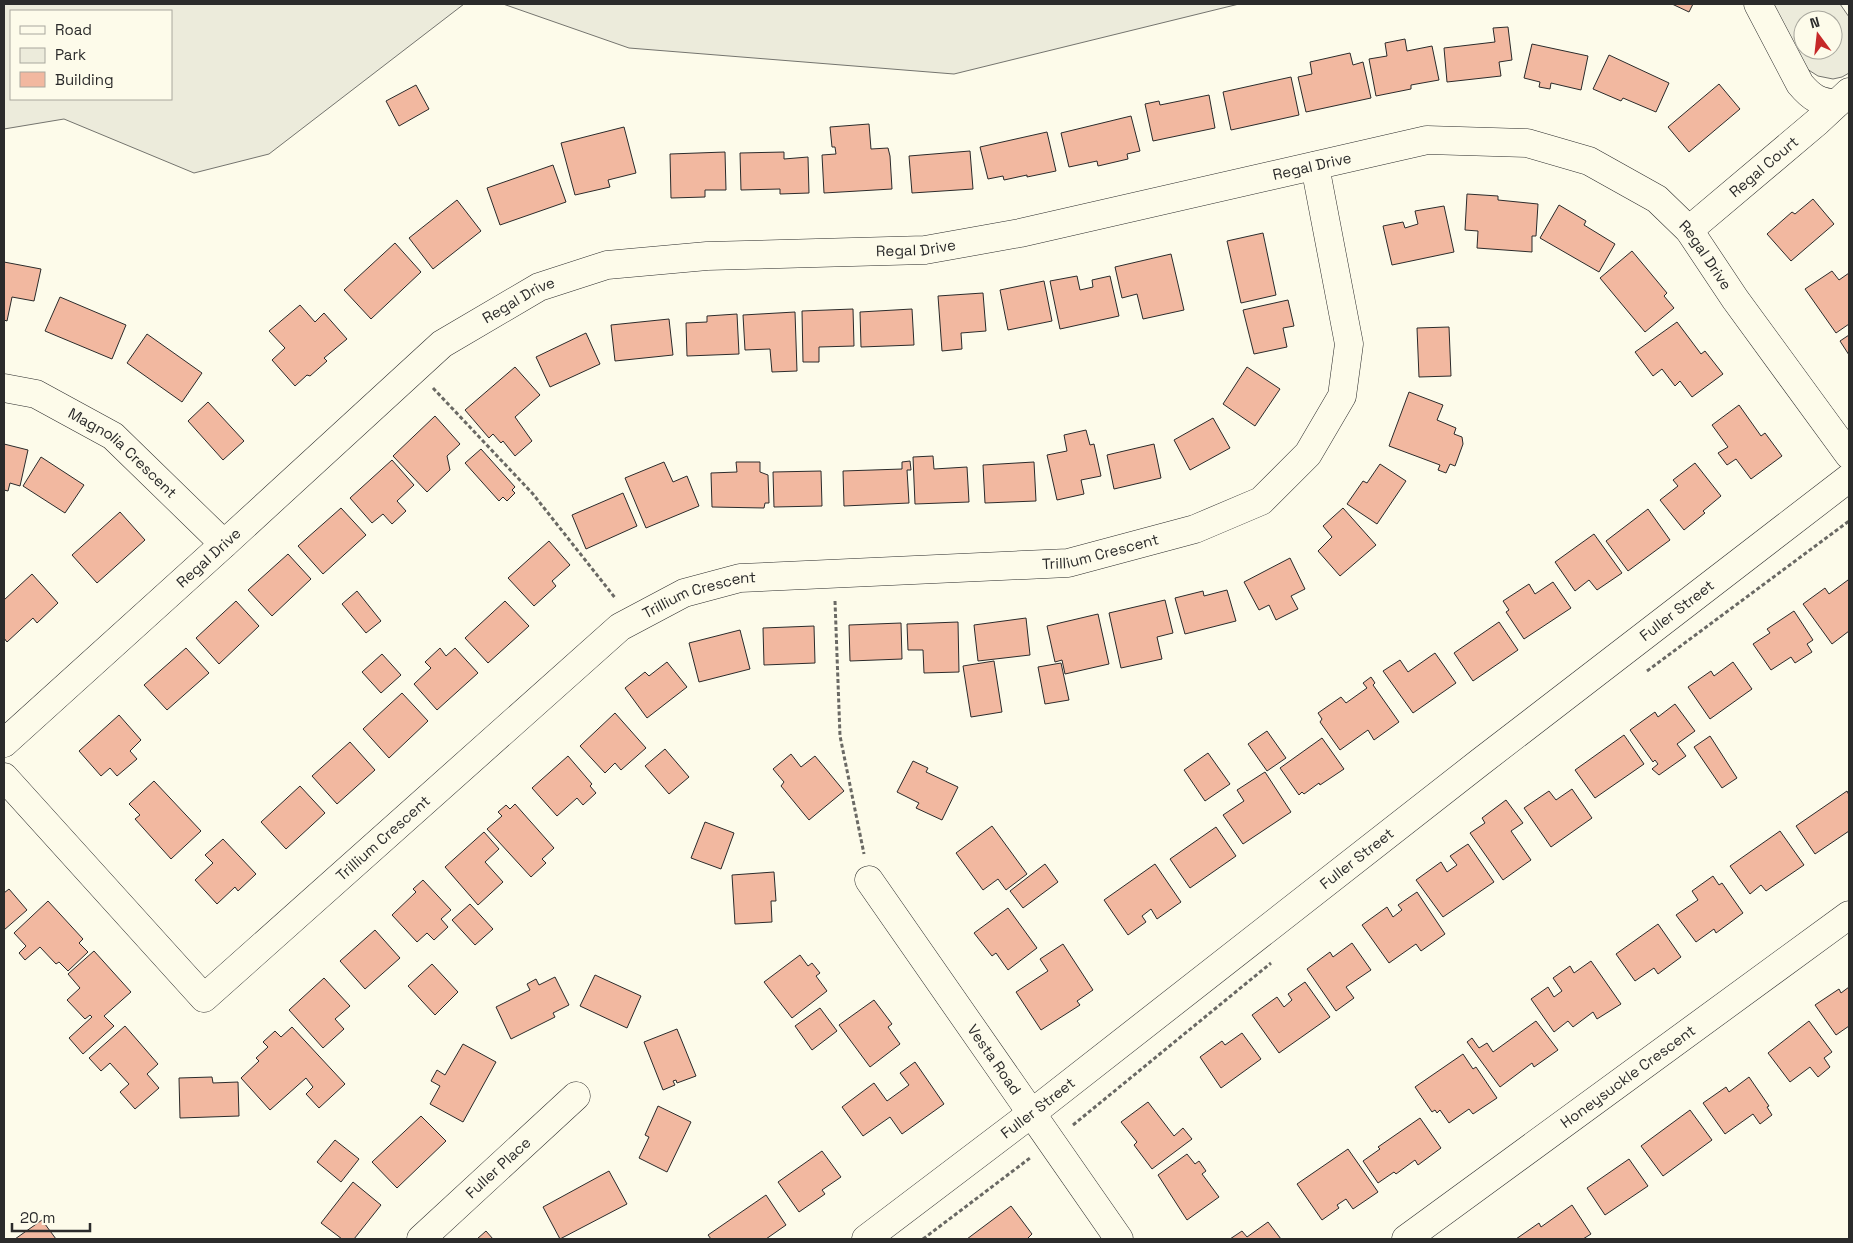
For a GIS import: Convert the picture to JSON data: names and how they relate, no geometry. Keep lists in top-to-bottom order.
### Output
{
  "streets": {
    "street": [
      "Regal Drive",
      "Regal Court",
      "Magnolia Crescent",
      "Trillium Crescent",
      "Fuller Street",
      "Vesta Road",
      "Honeysuckle Crescent",
      "Fuller Place"
    ]
  },
  "crossings": [
    ["Regal Drive", "Regal Court"],
    ["Regal Drive", "Magnolia Crescent"],
    ["Regal Drive", "Trillium Crescent"],
    ["Fuller Street", "Vesta Road"]
  ],
  "legend": ["Road", "Park", "Building"],
  "scale_bar": "20 m",
  "north": "top"
}
